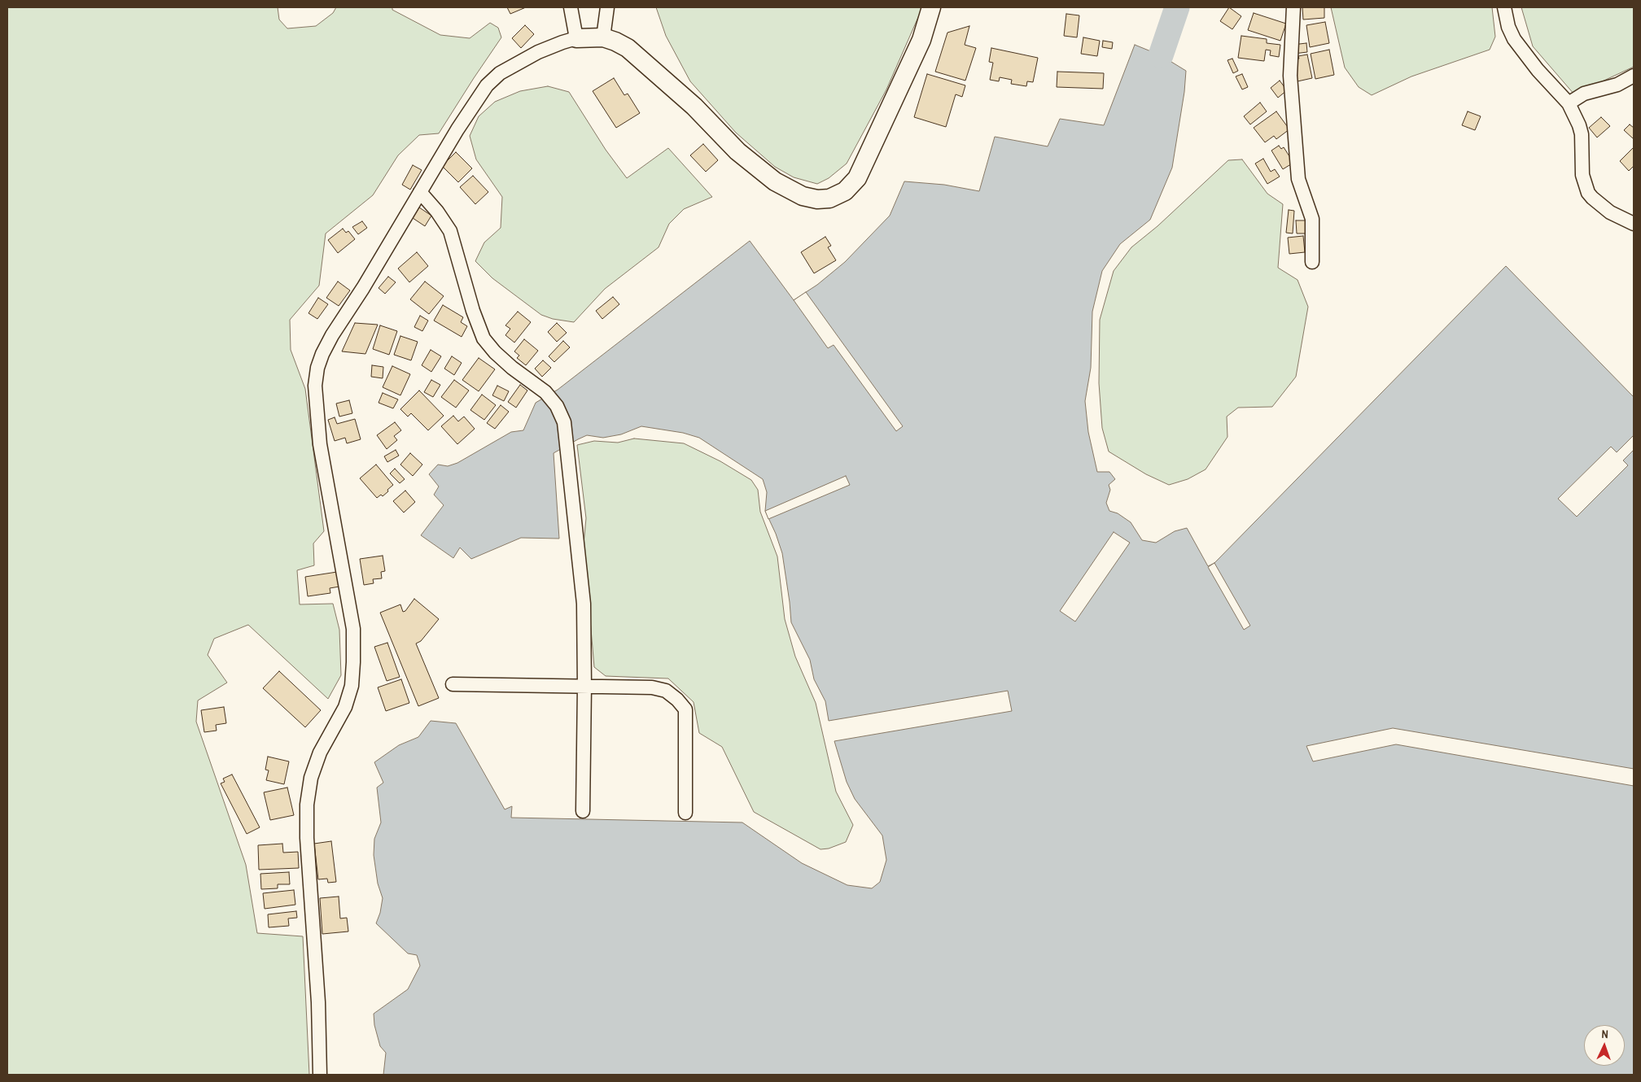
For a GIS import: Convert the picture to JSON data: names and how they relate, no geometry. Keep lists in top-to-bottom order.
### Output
{
  "north": "top"
}
